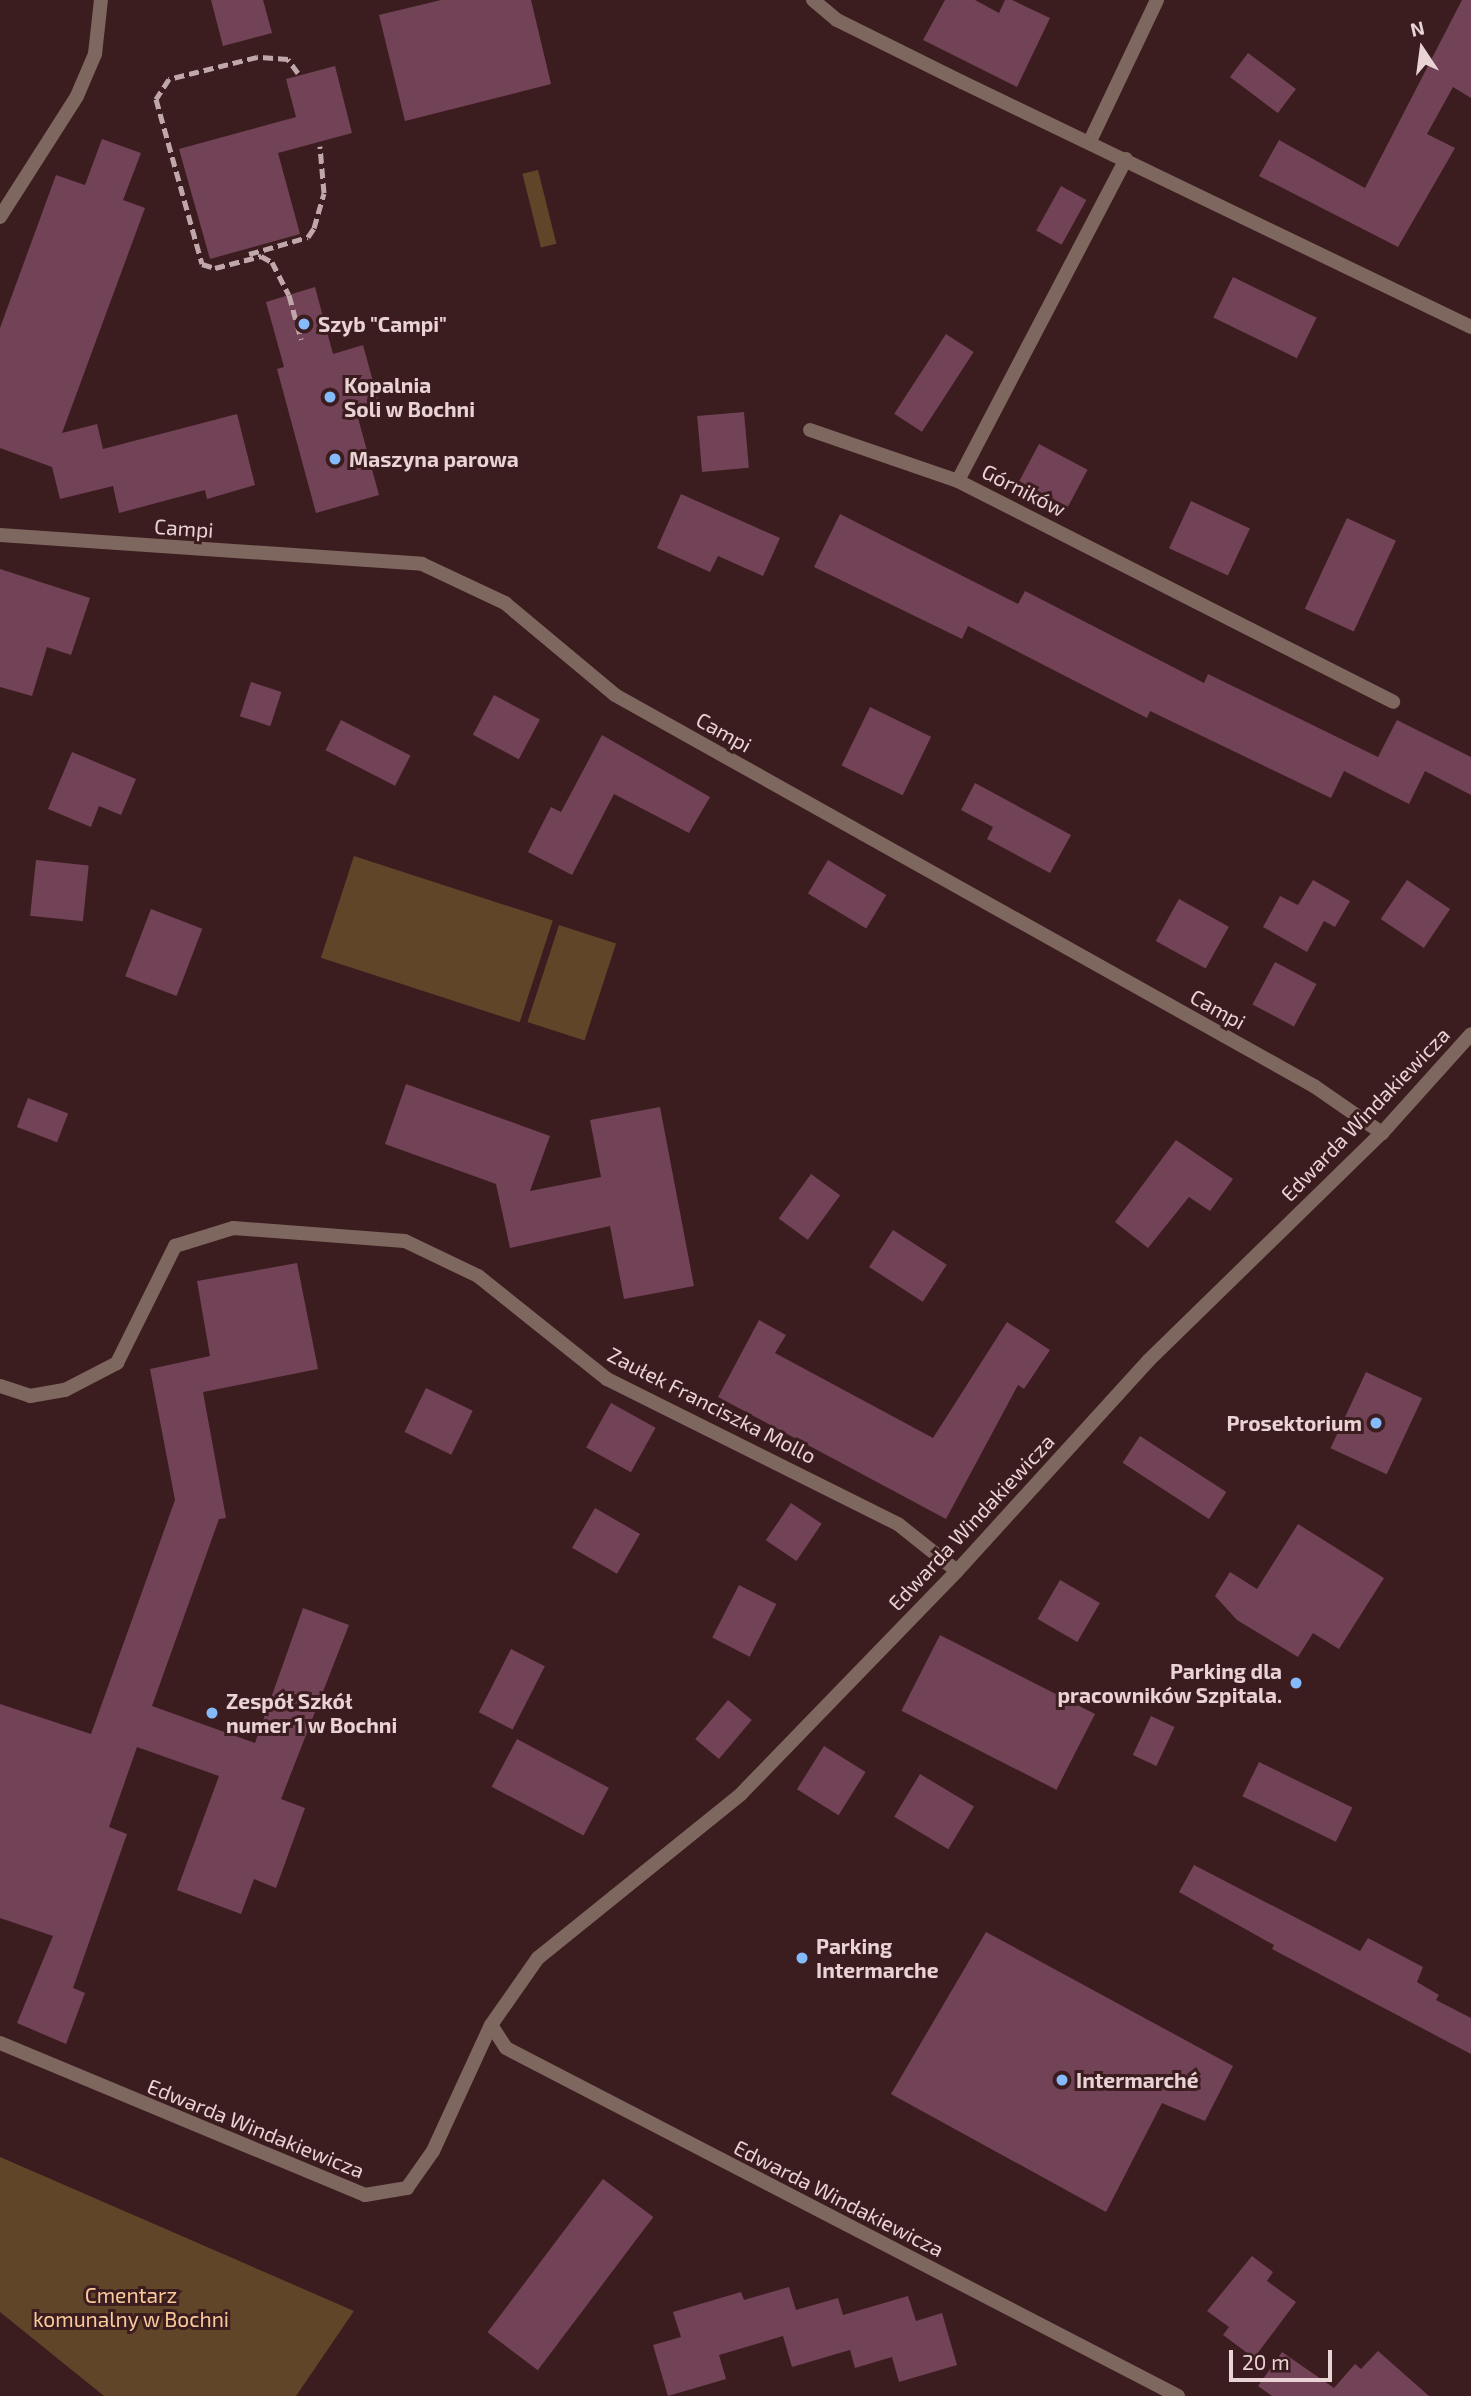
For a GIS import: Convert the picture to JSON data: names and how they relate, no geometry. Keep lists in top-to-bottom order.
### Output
{
  "streets": {
    "street": [
      "Górników",
      "Campi",
      "Edwarda Windakiewicza",
      "Zaułek Franciszka Mollo"
    ]
  },
  "crossings": [
    ["Campi", "Edwarda Windakiewicza"],
    ["Edwarda Windakiewicza", "Zaułek Franciszka Mollo"]
  ],
  "parks": ["Cmentarz komunalny w Bochni"],
  "places": [
    "Szyb \"Campi\"",
    "Kopalnia Soli w Bochni",
    "Maszyna parowa",
    "Prosektorium",
    "Parking dla pracowników Szpitala.",
    "Zespół Szkół numer 1 w Bochni",
    "Parking Intermarche",
    "Intermarché"
  ],
  "scale_bar": "20 m",
  "north": "top"
}
